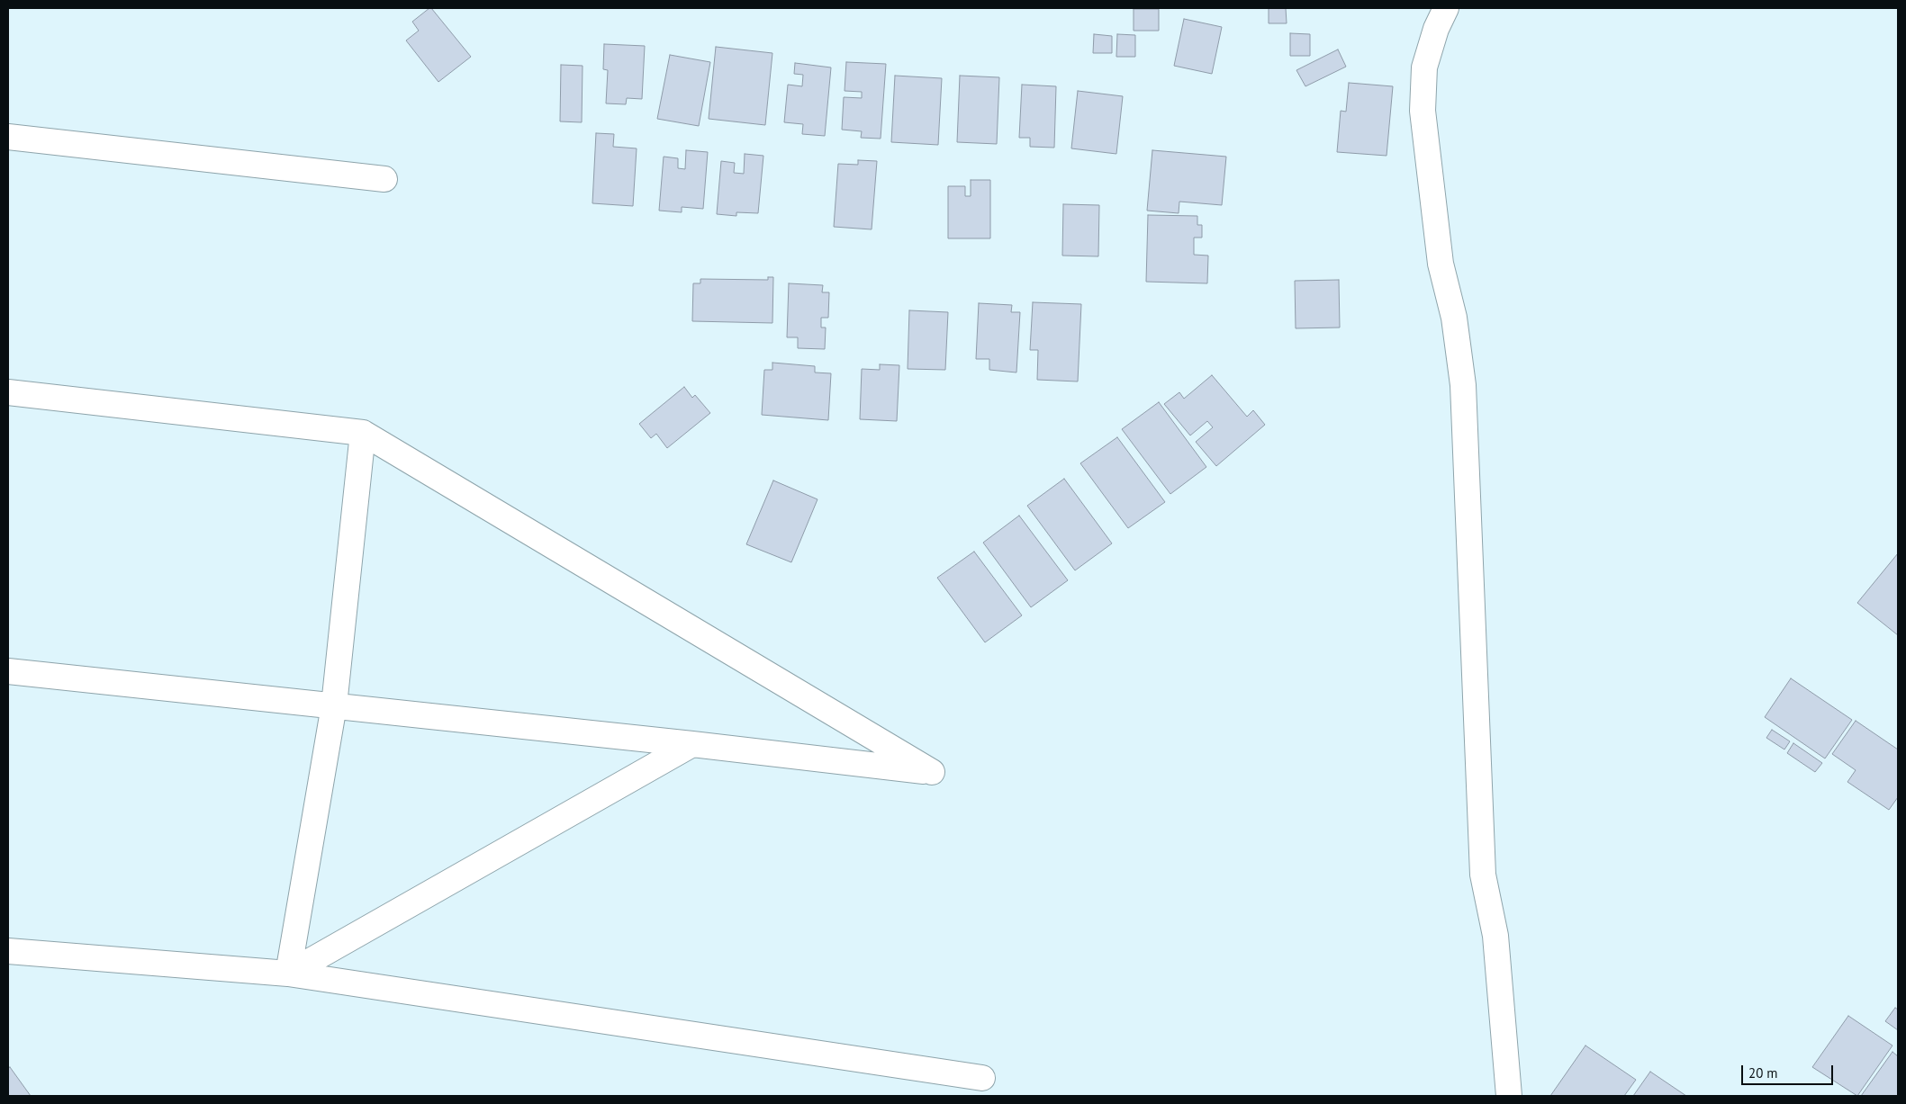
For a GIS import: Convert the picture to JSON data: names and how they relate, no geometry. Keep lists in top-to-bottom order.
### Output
{
  "scale_bar": "20 m"
}
